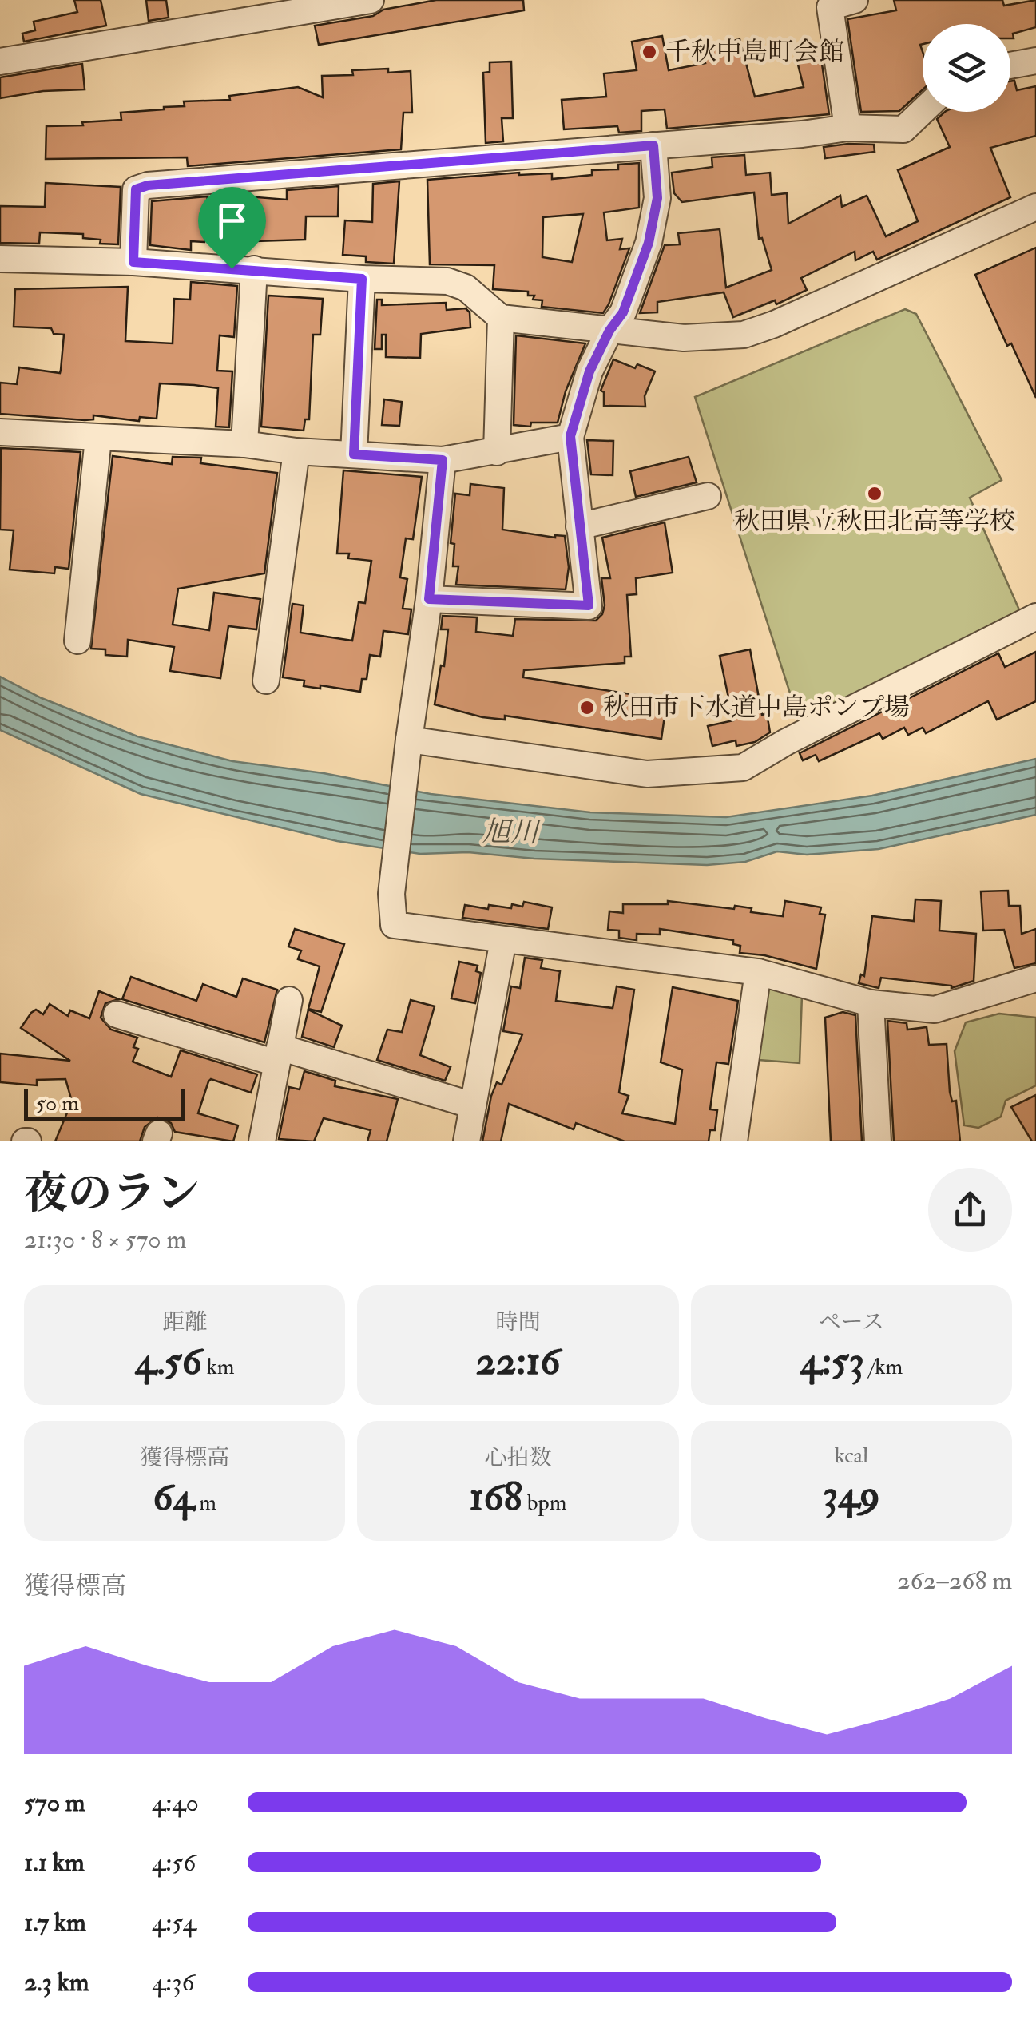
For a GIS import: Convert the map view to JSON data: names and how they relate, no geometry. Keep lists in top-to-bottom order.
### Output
{
  "water": ["旭川"],
  "places": ["千秋中島町会館", "秋田県立秋田北高等学校", "秋田市下水道中島ポンプ場"],
  "scale_bar": "50 m",
  "page": {
    "scale": "50 m",
    "heading": ["夜のラン", "21:30 · 8 × 570 m"],
    "stats": [
      ["距離", "4.56 km"],
      ["時間", "22:16"],
      ["ペース", "4:53 /km"],
      ["獲得標高", "64 m"],
      ["心拍数", "168 bpm"],
      ["kcal", "349"]
    ],
    "chart": ["獲得標高", "262–268 m"],
    "list": [
      {
        "name": "570 m",
        "note": "4:40"
      },
      {
        "name": "1.1 km",
        "note": "4:56"
      },
      {
        "name": "1.7 km",
        "note": "4:54"
      },
      {
        "name": "2.3 km",
        "note": "4:36"
      }
    ]
  }
}
